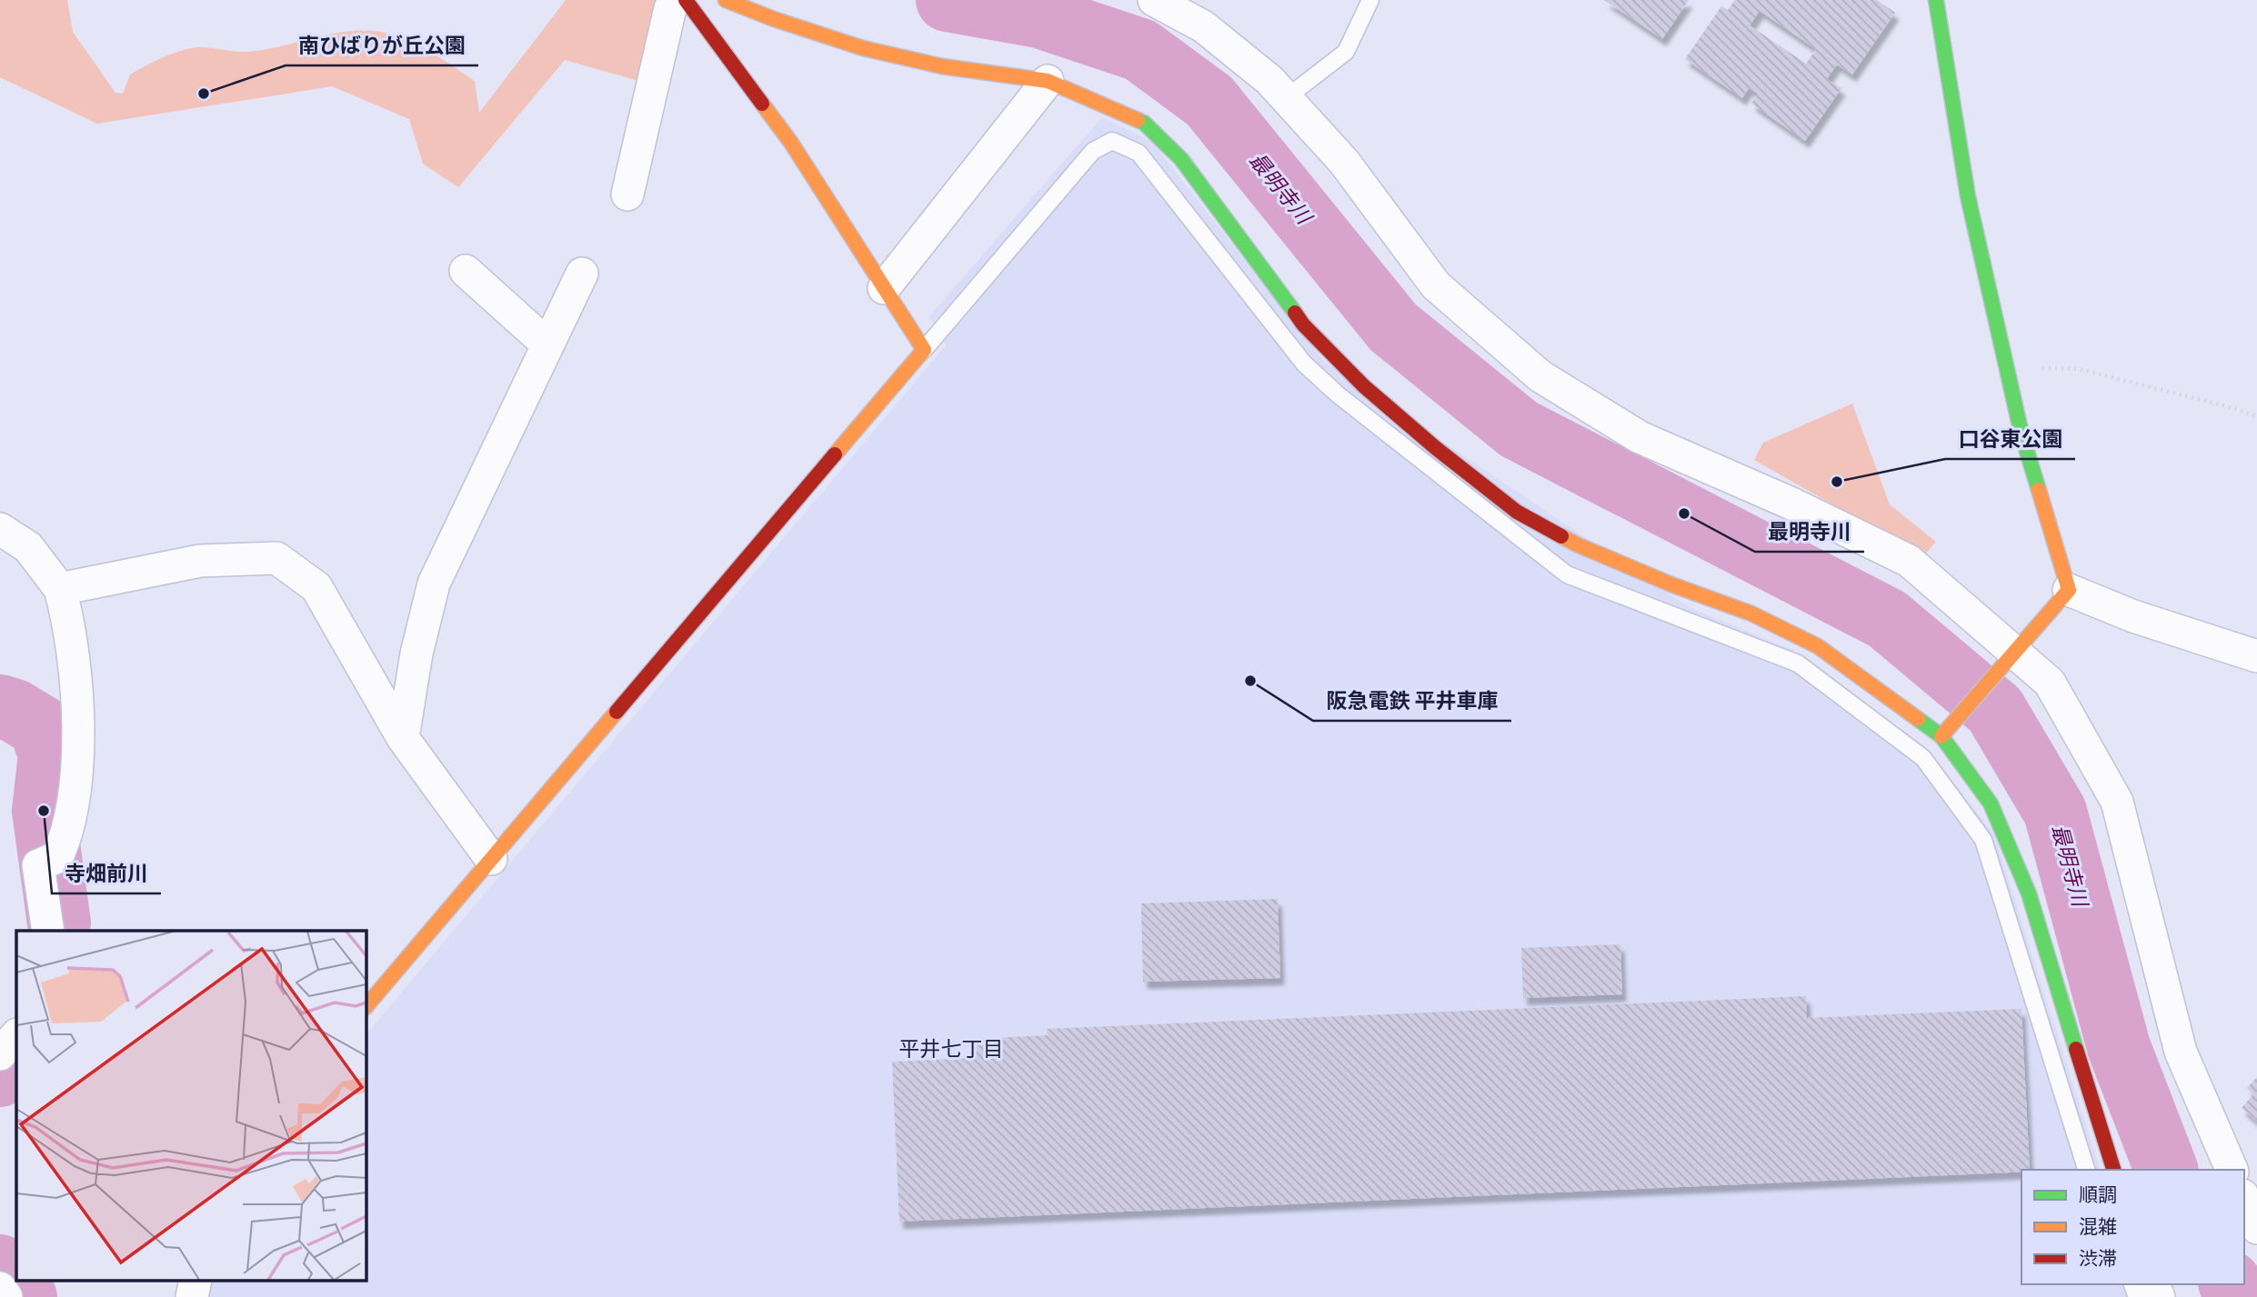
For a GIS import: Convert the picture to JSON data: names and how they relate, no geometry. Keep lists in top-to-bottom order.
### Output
{
  "districts": ["平井七丁目"],
  "water": ["最明寺川"],
  "places": [
    "南ひばりが丘公園",
    "口谷東公園",
    "最明寺川",
    "阪急電鉄 平井車庫",
    "寺畑前川"
  ],
  "legend": ["順調", "混雑", "渋滞"]
}
